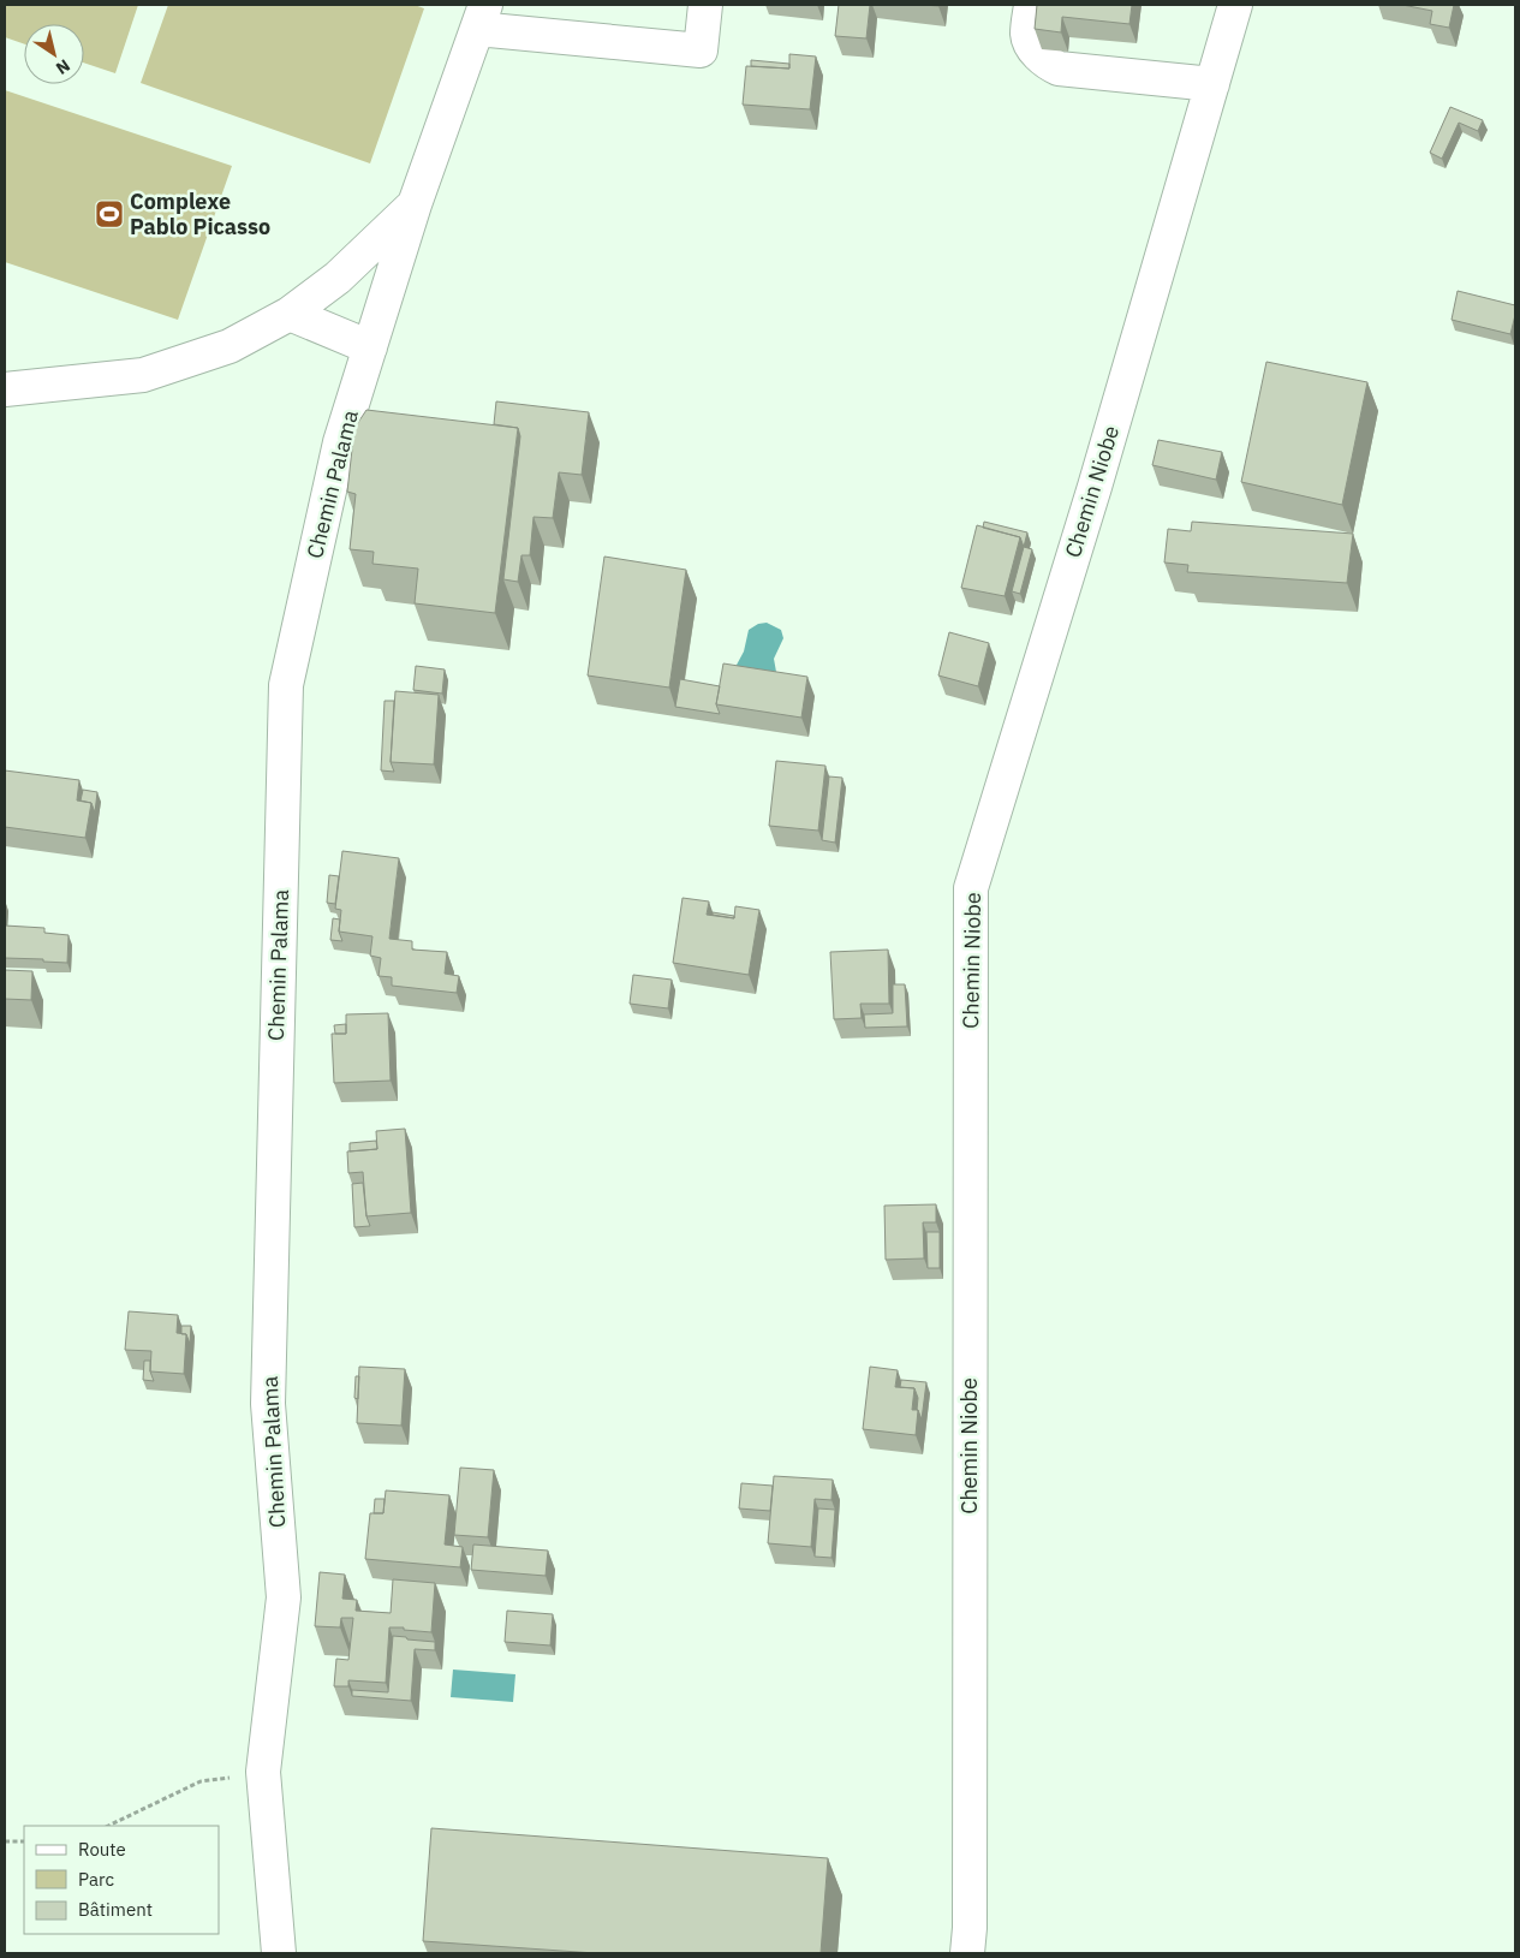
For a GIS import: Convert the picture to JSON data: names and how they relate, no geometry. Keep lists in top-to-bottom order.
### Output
{
  "streets": {
    "street": ["Chemin Palama", "Chemin Niobe"]
  },
  "places": {
    "sports": ["Complexe Pablo Picasso"]
  },
  "legend": ["Route", "Parc", "Bâtiment"],
  "north": "bottom right"
}
